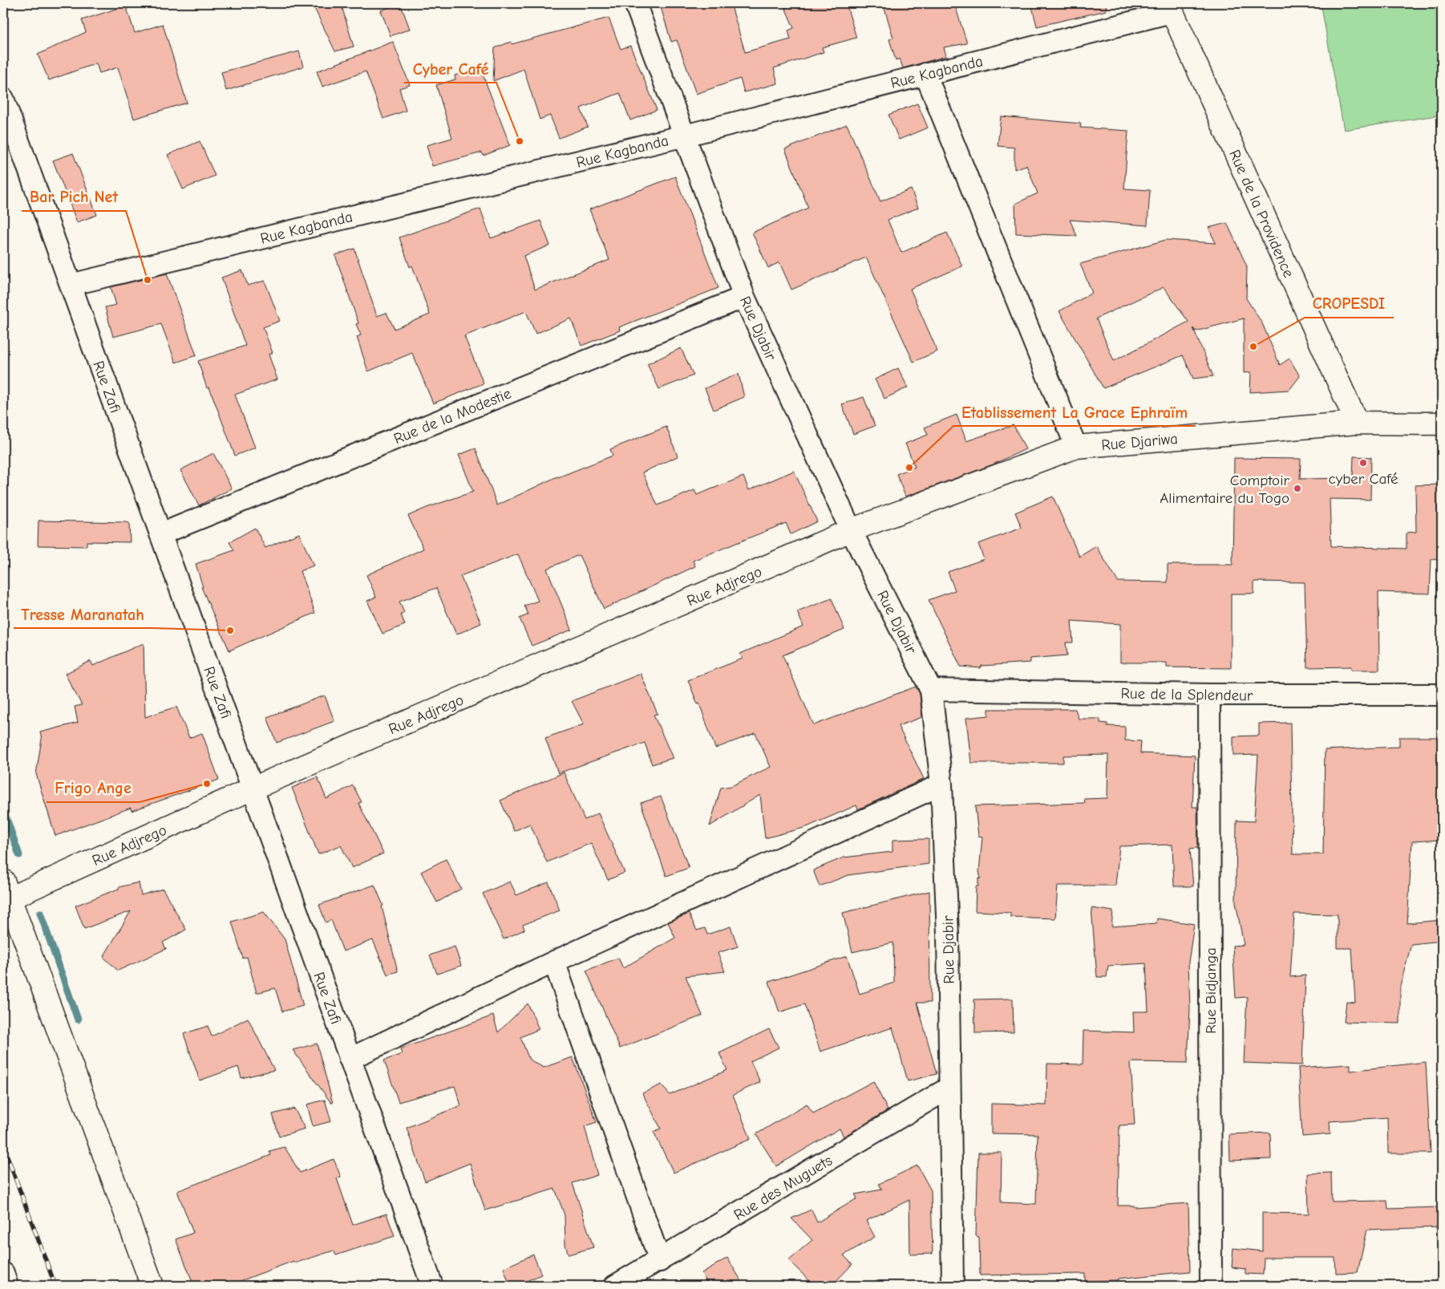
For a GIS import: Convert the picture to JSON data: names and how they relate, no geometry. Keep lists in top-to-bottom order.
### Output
{
  "streets": {
    "street": [
      "Rue Kagbanda",
      "Rue de la Providence",
      "Rue Djabir",
      "Rue Zafi",
      "Rue de la Modestie",
      "Rue Djariwa",
      "Rue Adjrego",
      "Rue de la Splendeur",
      "Rue Bidjanga",
      "Rue des Muguets"
    ]
  },
  "crossings": [
    ["Rue Kagbanda", "Rue de la Providence"],
    ["Rue Kagbanda", "Rue Djabir"],
    ["Rue Kagbanda", "Rue Zafi"],
    ["Rue de la Providence", "Rue Djariwa"],
    ["Rue Djabir", "Rue de la Modestie"],
    ["Rue Djabir", "Rue Djariwa"],
    ["Rue Djabir", "Rue Adjrego"],
    ["Rue Djabir", "Rue de la Splendeur"],
    ["Rue Djabir", "Rue des Muguets"],
    ["Rue Zafi", "Rue de la Modestie"],
    ["Rue Zafi", "Rue Adjrego"],
    ["Rue Djariwa", "Rue Adjrego"],
    ["Rue de la Splendeur", "Rue Bidjanga"]
  ],
  "places": [
    "Cyber Café",
    "Bar Pich Net",
    "CROPESDI",
    "cyber Café",
    "Etablissement La Grace Ephraïm",
    "Comptoir Alimentaire du Togo",
    "Tresse Maranatah",
    "Frigo Ange"
  ]
}
